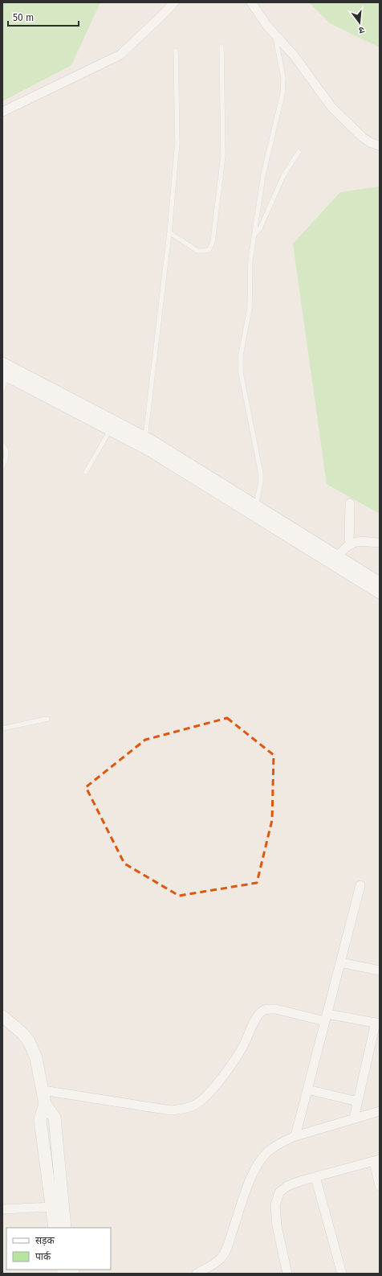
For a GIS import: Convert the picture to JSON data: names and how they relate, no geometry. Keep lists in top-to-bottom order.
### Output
{
  "legend": ["सड़क", "पार्क"],
  "scale_bar": "50 m",
  "north": "bottom"
}
